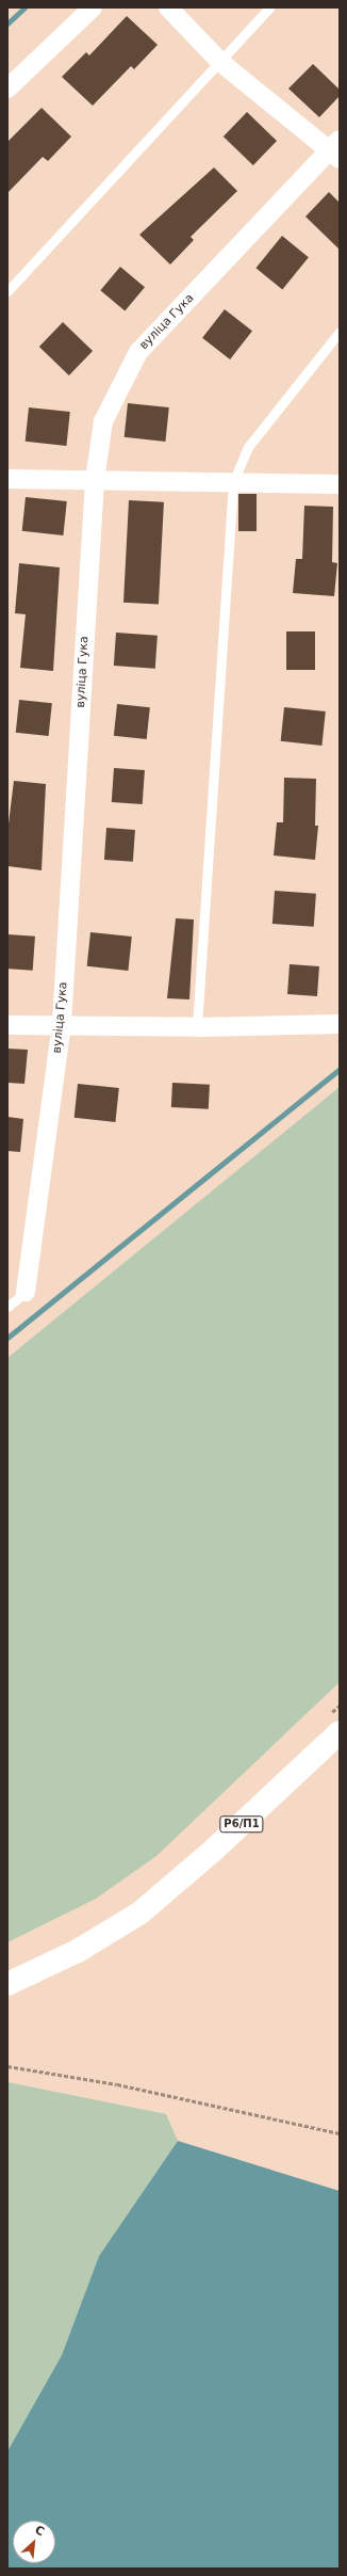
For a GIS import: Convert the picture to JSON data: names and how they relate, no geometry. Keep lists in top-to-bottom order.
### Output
{
  "streets": {
    "main road": ["Р6/П1"],
    "street": ["вуліца Гука"]
  },
  "north": "top right"
}
